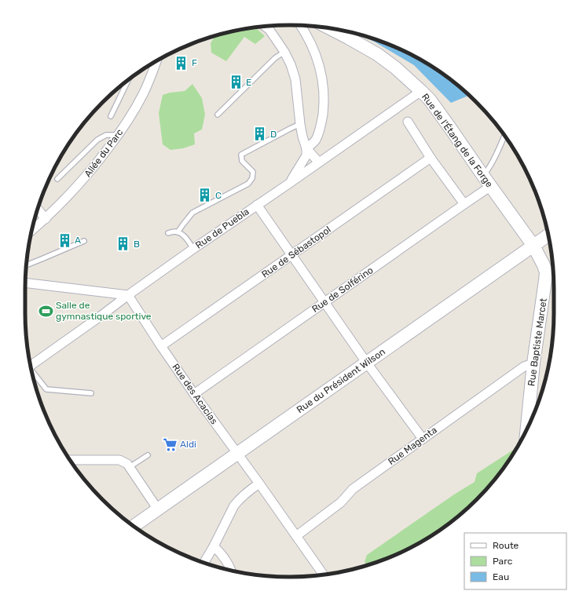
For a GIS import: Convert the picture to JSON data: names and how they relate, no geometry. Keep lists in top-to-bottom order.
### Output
{
  "streets": {
    "street": [
      "Rue de l'Étang de la Forge",
      "Allée du Parc",
      "Rue de Puebla",
      "Rue de Sébastopol",
      "Rue de Solférino",
      "Rue Baptiste Marcet",
      "Rue du Président Wilson",
      "Rue des Acacias",
      "Rue Magenta"
    ]
  },
  "crossings": [
    ["Rue de l'Étang de la Forge", "Rue de Puebla"],
    ["Rue de l'Étang de la Forge", "Rue de Solférino"],
    ["Rue de l'Étang de la Forge", "Rue Baptiste Marcet"],
    ["Rue de l'Étang de la Forge", "Rue du Président Wilson"],
    ["Rue de Puebla", "Rue des Acacias"],
    ["Rue de Sébastopol", "Rue des Acacias"],
    ["Rue de Solférino", "Rue des Acacias"],
    ["Rue Baptiste Marcet", "Rue du Président Wilson"],
    ["Rue Baptiste Marcet", "Rue Magenta"],
    ["Rue du Président Wilson", "Rue des Acacias"],
    ["Rue des Acacias", "Rue Magenta"]
  ],
  "places": {
    "building": [
      "F",
      "E",
      "D",
      "C",
      "A",
      "B"
    ],
    "sports": ["Salle de gymnastique sportive"],
    "supermarket": ["Aldi"]
  },
  "legend": ["Route", "Parc", "Eau"]
}
